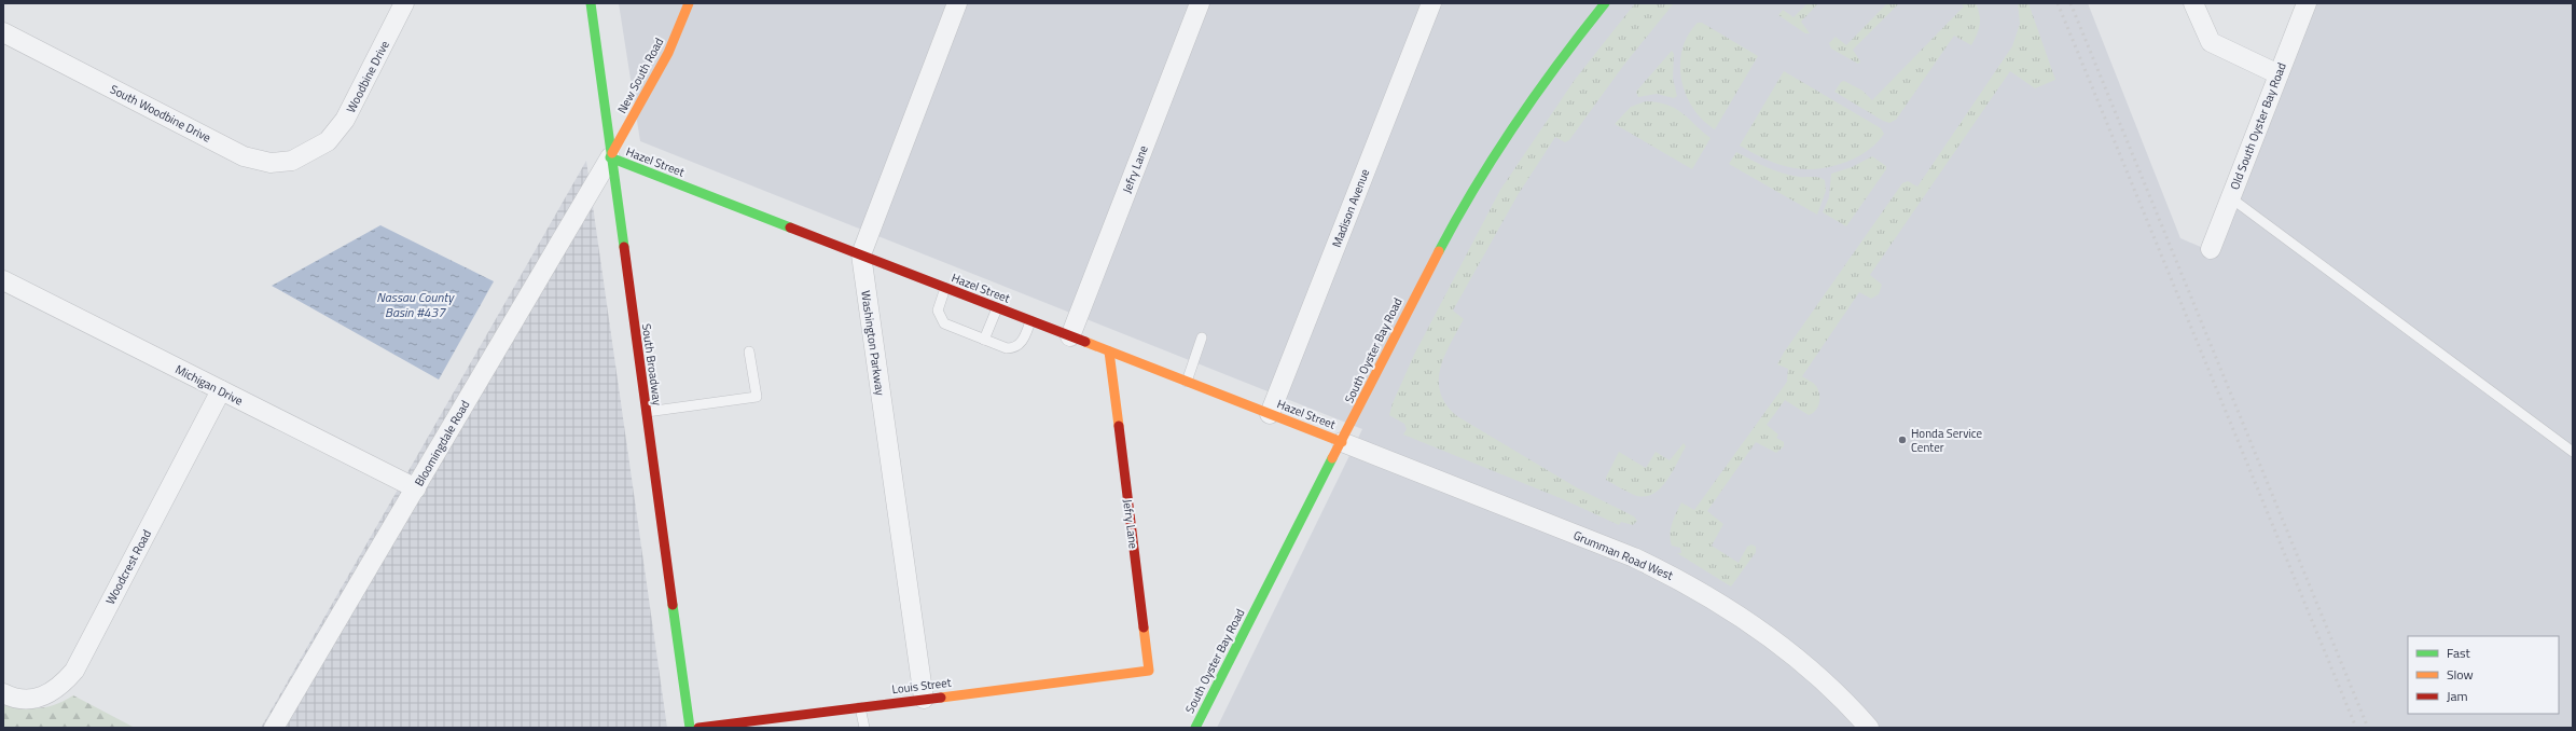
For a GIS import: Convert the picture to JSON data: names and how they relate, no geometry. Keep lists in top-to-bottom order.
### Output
{
  "streets": {
    "street": [
      "New South Road",
      "Woodbine Drive",
      "South Woodbine Drive",
      "Old South Oyster Bay Road",
      "Hazel Street",
      "Jefry Lane",
      "Madison Avenue",
      "Washington Parkway",
      "South Oyster Bay Road",
      "South Broadway",
      "Michigan Drive",
      "Bloomingdale Road",
      "Grumman Road West",
      "Woodcrest Road",
      "Louis Street"
    ]
  },
  "crossings": [
    ["New South Road", "Hazel Street"],
    ["New South Road", "South Broadway"],
    ["New South Road", "Bloomingdale Road"],
    ["Woodbine Drive", "South Woodbine Drive"],
    ["Hazel Street", "Jefry Lane"],
    ["Hazel Street", "Madison Avenue"],
    ["Hazel Street", "Washington Parkway"],
    ["Hazel Street", "South Oyster Bay Road"],
    ["Hazel Street", "South Broadway"],
    ["Hazel Street", "Bloomingdale Road"],
    ["Hazel Street", "Grumman Road West"],
    ["Jefry Lane", "Louis Street"],
    ["Washington Parkway", "Louis Street"],
    ["South Oyster Bay Road", "Grumman Road West"],
    ["South Broadway", "Bloomingdale Road"],
    ["Michigan Drive", "Bloomingdale Road"],
    ["Michigan Drive", "Woodcrest Road"]
  ],
  "water": ["Nassau County Basin #437"],
  "places": ["Honda Service Center"],
  "legend": ["Fast", "Slow", "Jam"]
}
